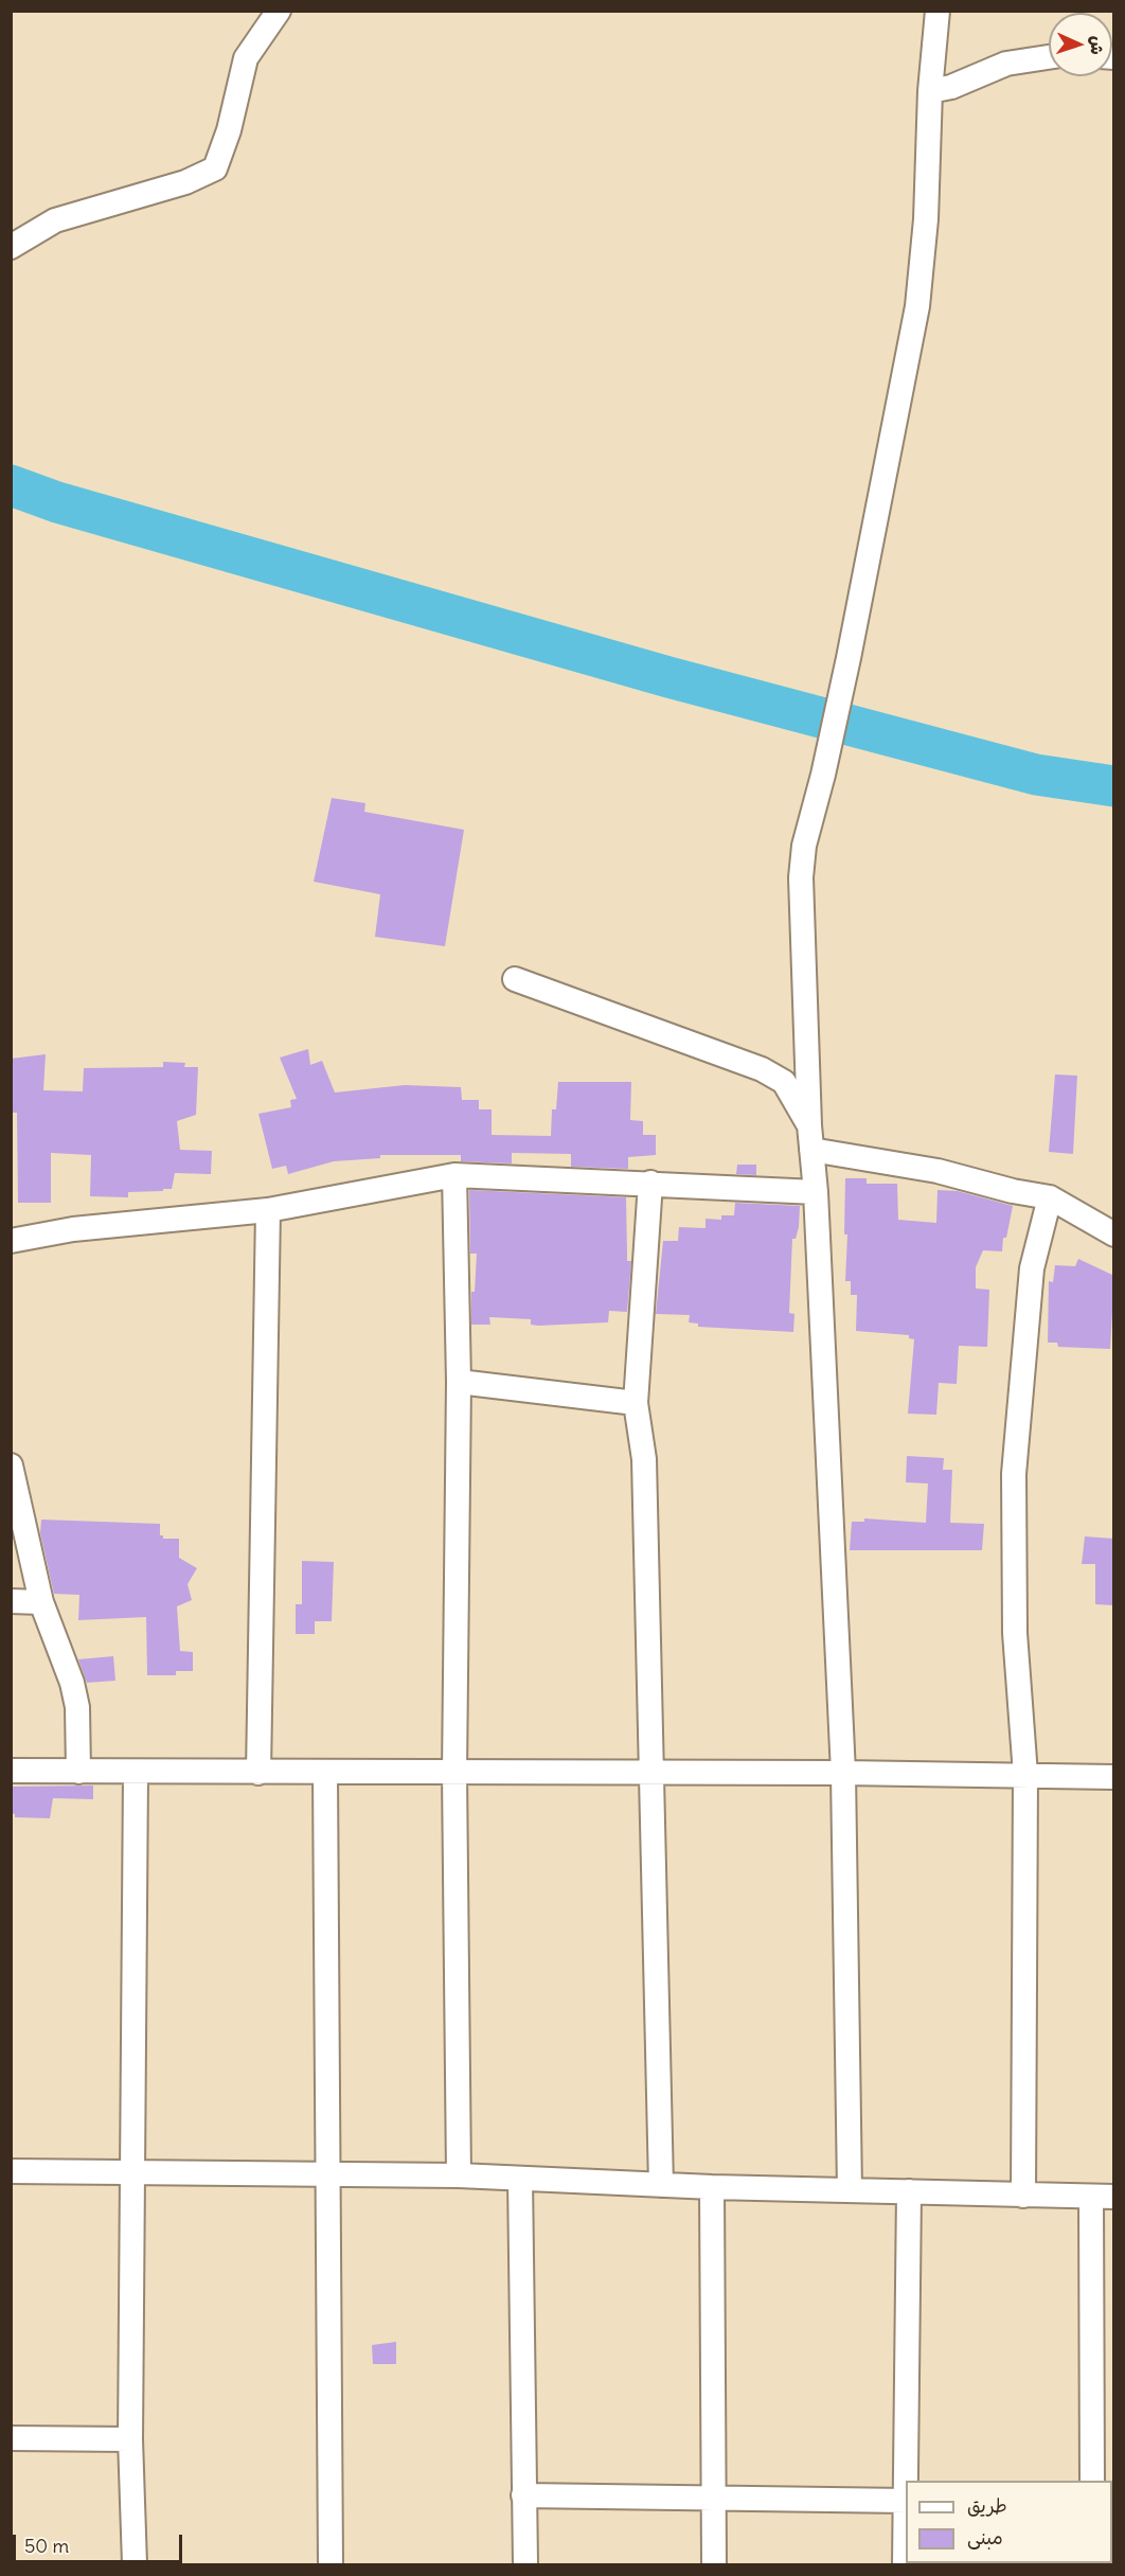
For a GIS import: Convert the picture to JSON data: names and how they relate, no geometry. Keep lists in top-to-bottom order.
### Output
{
  "legend": ["طريق", "مبنى"],
  "scale_bar": "50 m",
  "north": "right"
}
